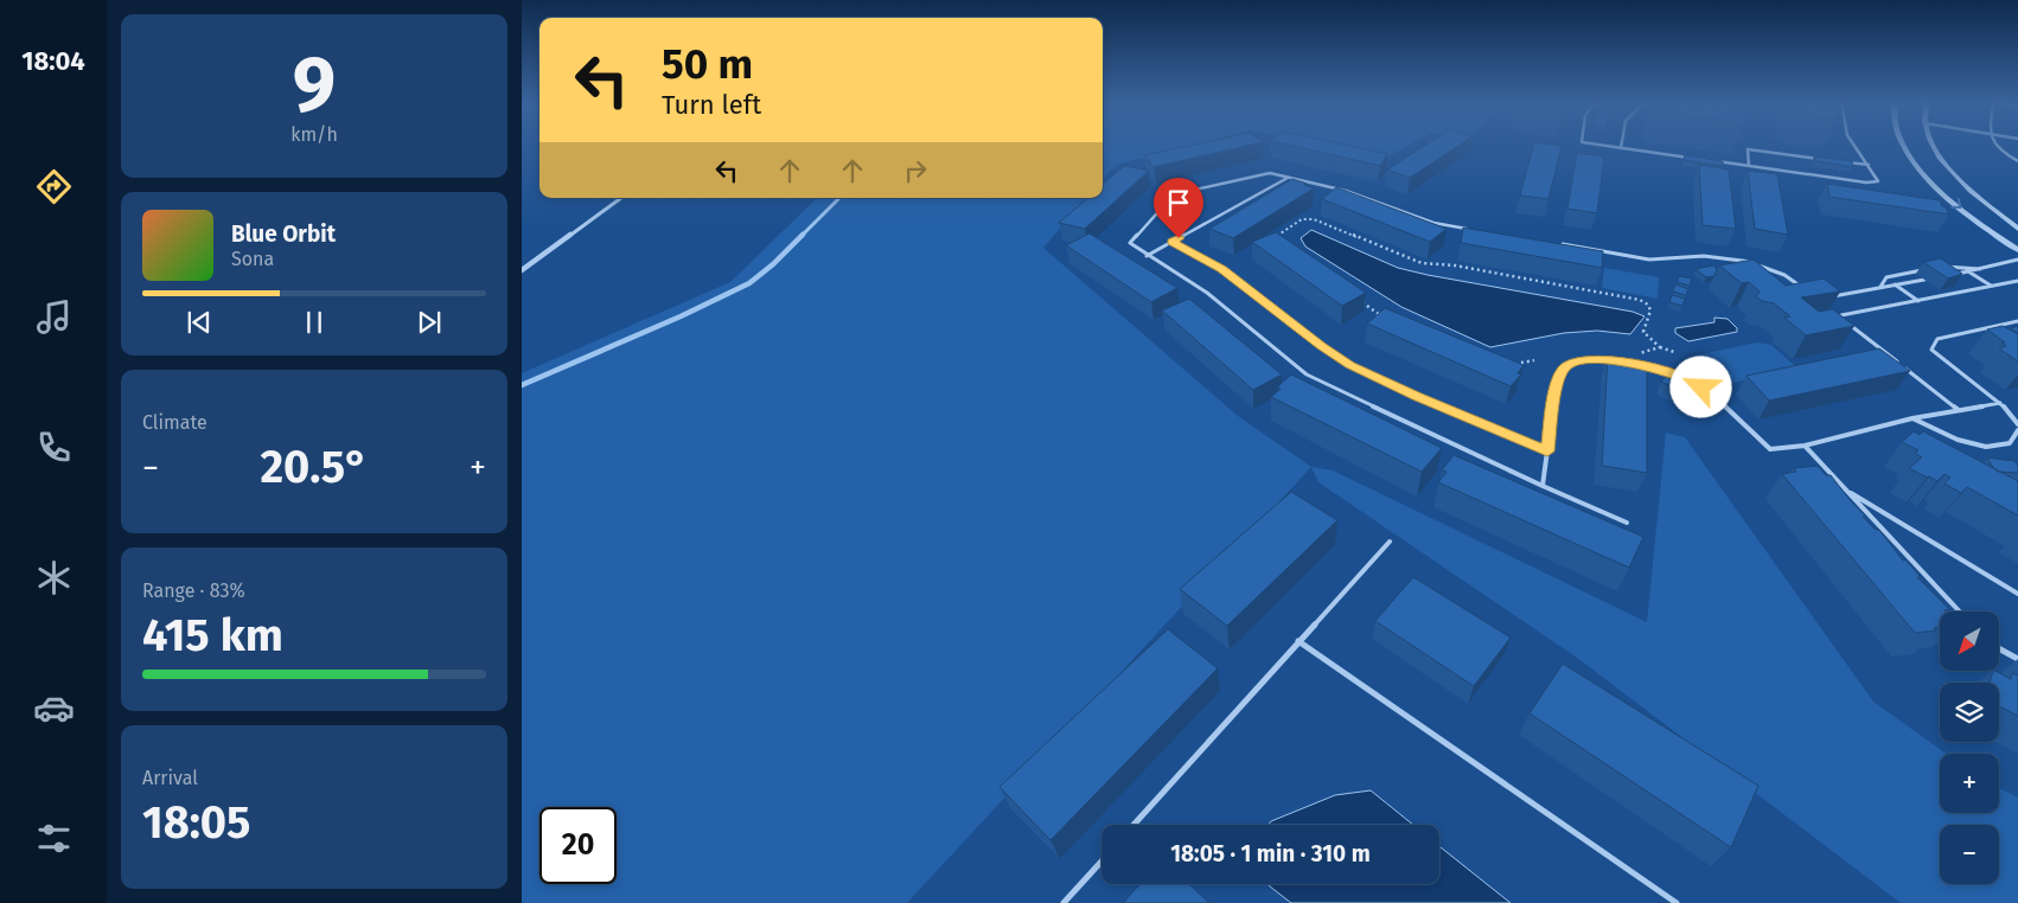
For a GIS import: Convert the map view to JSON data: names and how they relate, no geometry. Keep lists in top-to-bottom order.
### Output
{
  "north": "bottom left",
  "page": {
    "tabs": "18:04",
    "tile": [
      ["9", "km/h"],
      "Climate",
      ["Range · 83%", "415 km"],
      ["Arrival", "18:05"]
    ],
    "turn": ["50 m", "Turn left"],
    "song": ["Blue Orbit", "Sona"],
    "heat": ["−", "20.5°", "+"],
    "map_buttons": ["+", "−"],
    "limit": "20",
    "trip": "18:05 · 1 min · 310 m"
  }
}
